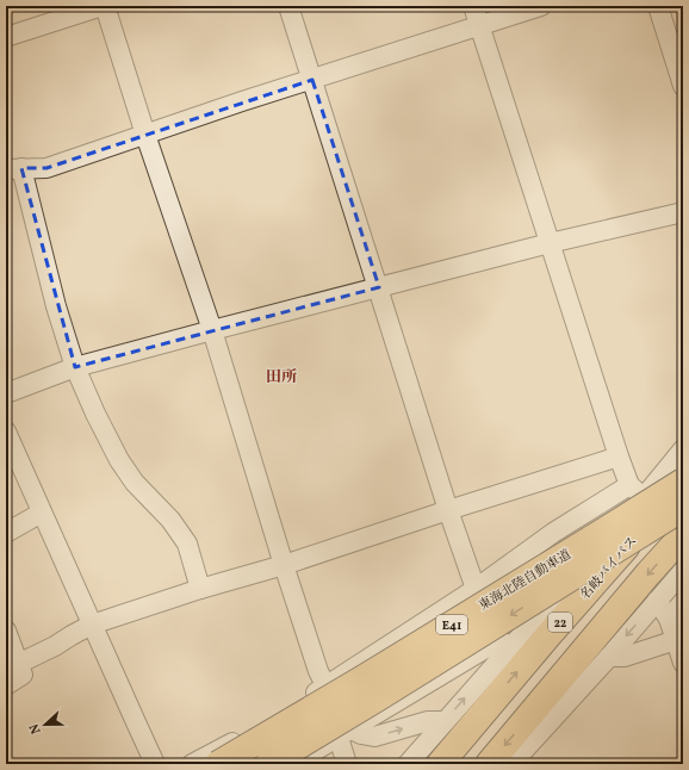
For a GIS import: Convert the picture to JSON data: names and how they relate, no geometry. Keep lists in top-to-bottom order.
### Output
{
  "streets": {
    "highway": [
      "名岐バイパス",
      "東海北陸自動車道",
      "22",
      "E41"
    ]
  },
  "crossings": [
    ["名岐バイパス", "東海北陸自動車道"]
  ],
  "districts": ["田所"],
  "north": "left"
}
